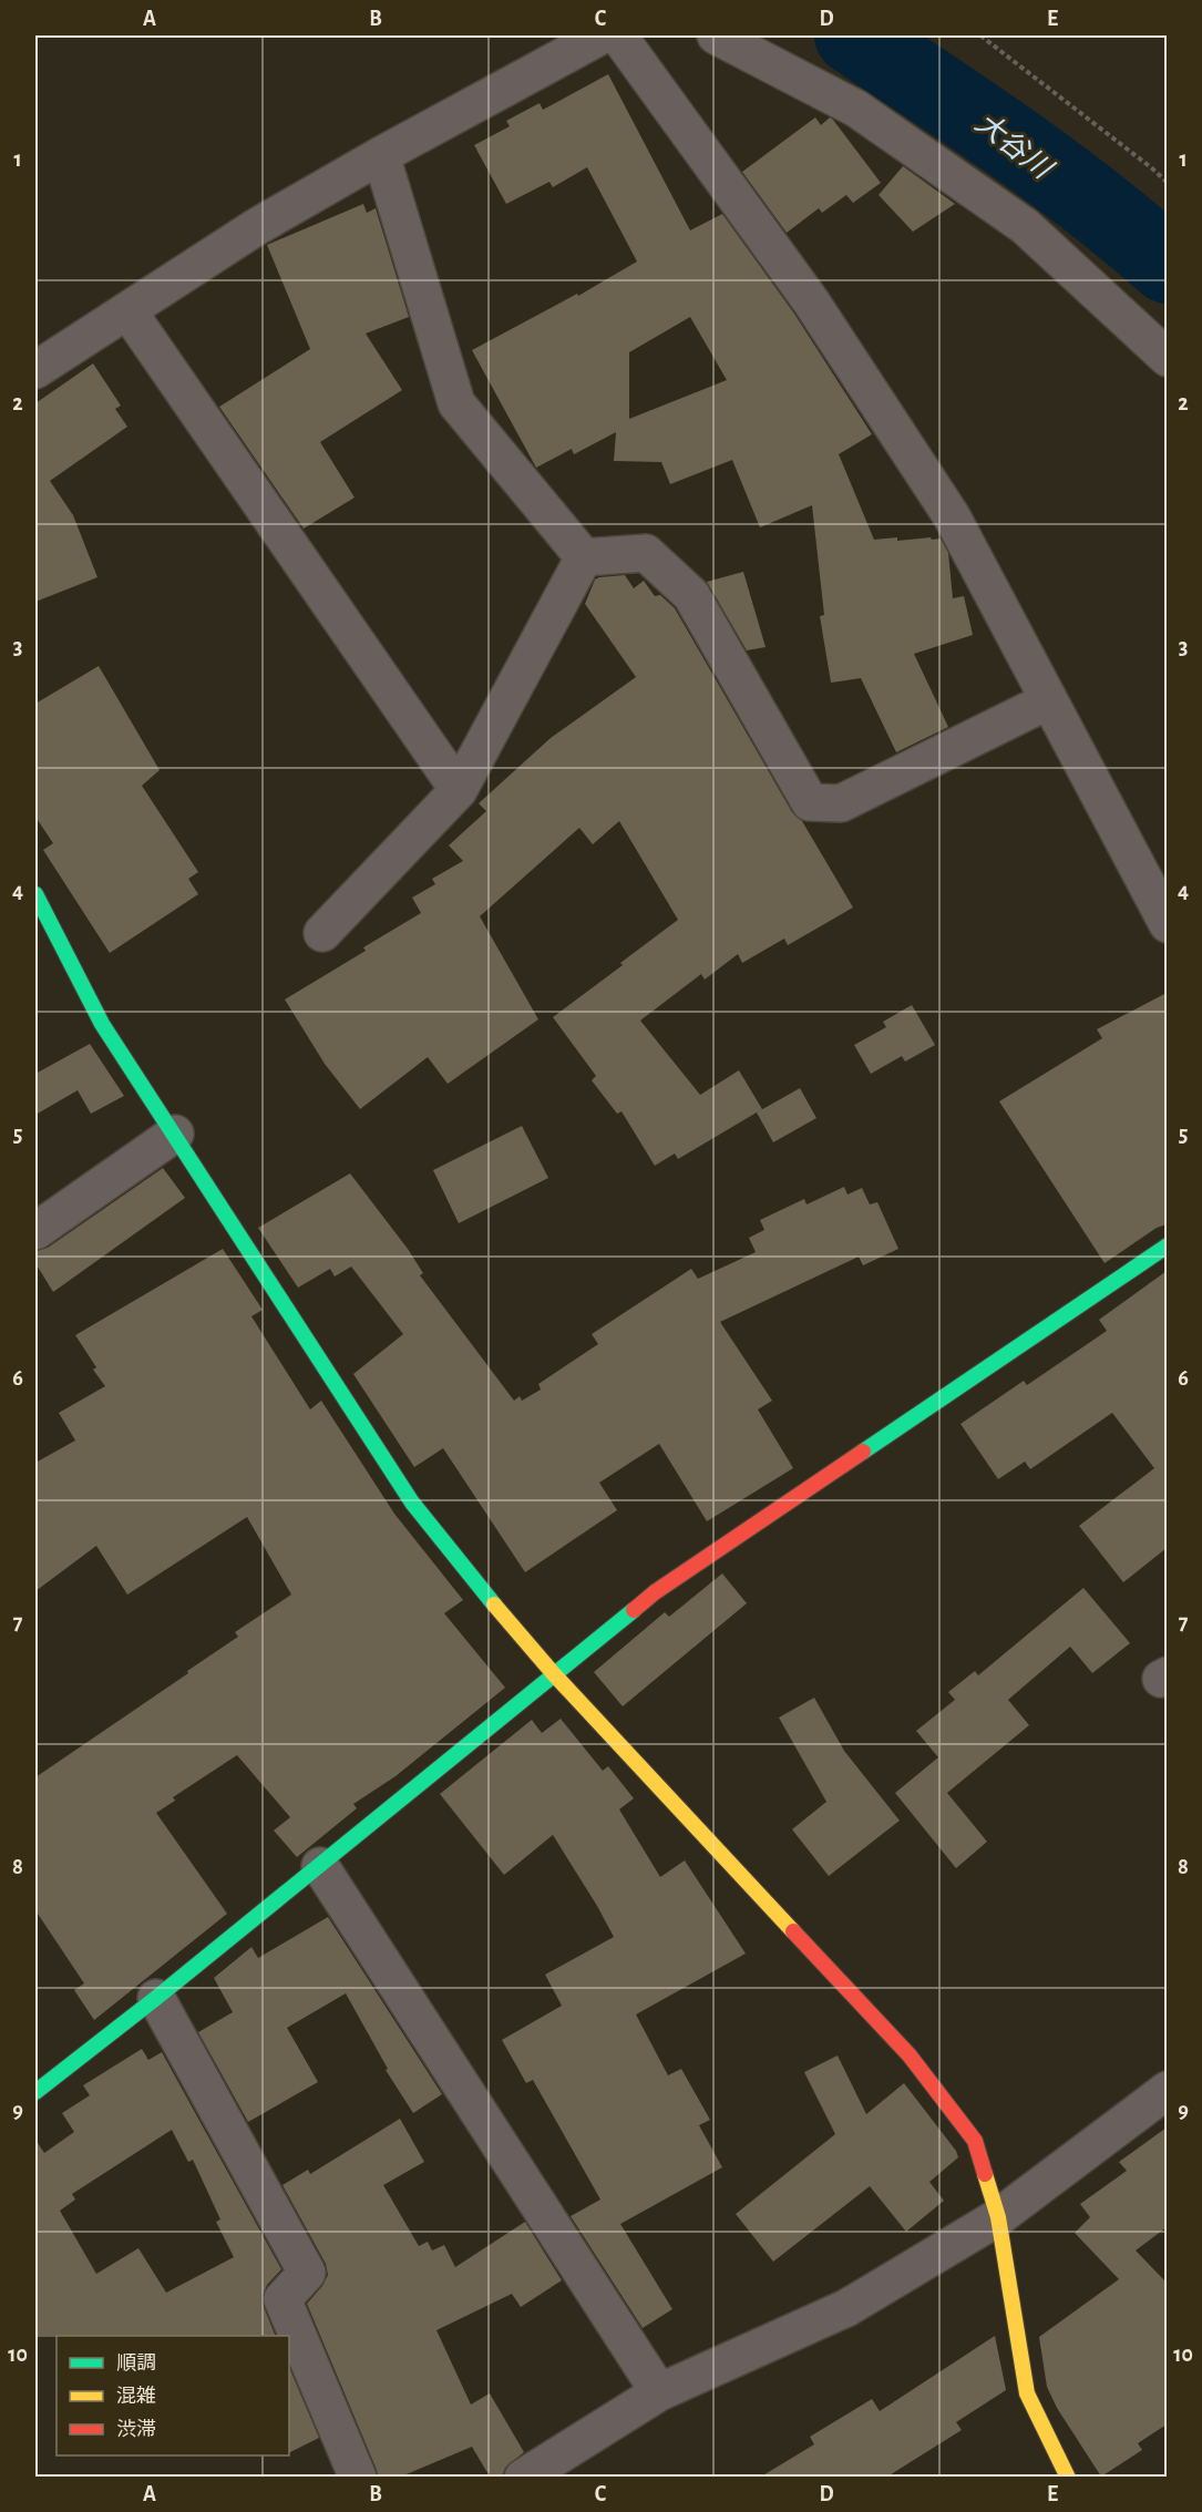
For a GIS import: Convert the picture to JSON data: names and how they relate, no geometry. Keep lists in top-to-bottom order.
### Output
{
  "water": ["大谷川"],
  "legend": ["順調", "混雑", "渋滞"],
  "grid": {
    "columns": [
      "A",
      "B",
      "C",
      "D",
      "E"
    ],
    "rows": [
      "1",
      "2",
      "3",
      "4",
      "5",
      "6",
      "7",
      "8",
      "9",
      "10"
    ]
  }
}
